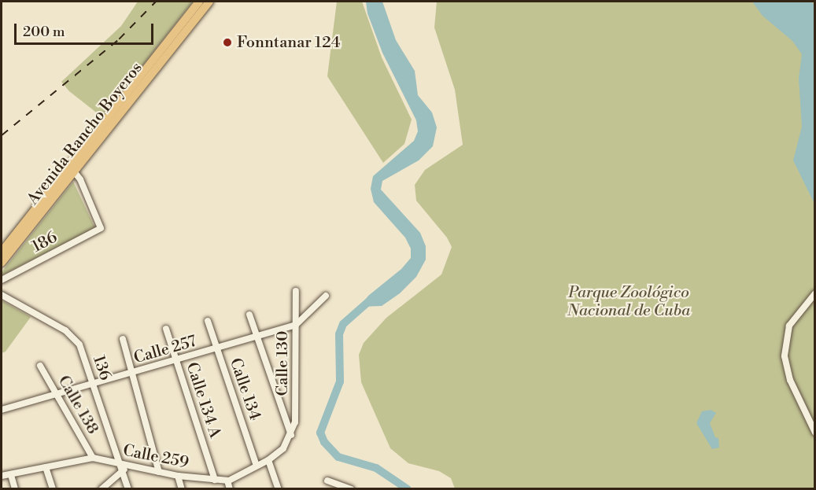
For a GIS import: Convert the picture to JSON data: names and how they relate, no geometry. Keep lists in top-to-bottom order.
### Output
{
  "streets": {
    "highway": ["Avenida Rancho Boyeros"],
    "street": [
      "186",
      "Calle 257",
      "Calle 130",
      "136",
      "Calle 134",
      "Calle 134 A",
      "Calle 138",
      "Calle 259"
    ]
  },
  "crossings": [
    ["Avenida Rancho Boyeros", "186"],
    ["Calle 257", "Calle 130"],
    ["Calle 257", "136"],
    ["Calle 257", "Calle 134"],
    ["Calle 257", "Calle 134 A"],
    ["Calle 257", "Calle 138"],
    ["136", "Calle 259"],
    ["Calle 134 A", "Calle 259"],
    ["Calle 138", "Calle 259"]
  ],
  "parks": ["Parque Zoológico Nacional de Cuba"],
  "places": ["Fonntanar 124"],
  "scale_bar": "200 m"
}
